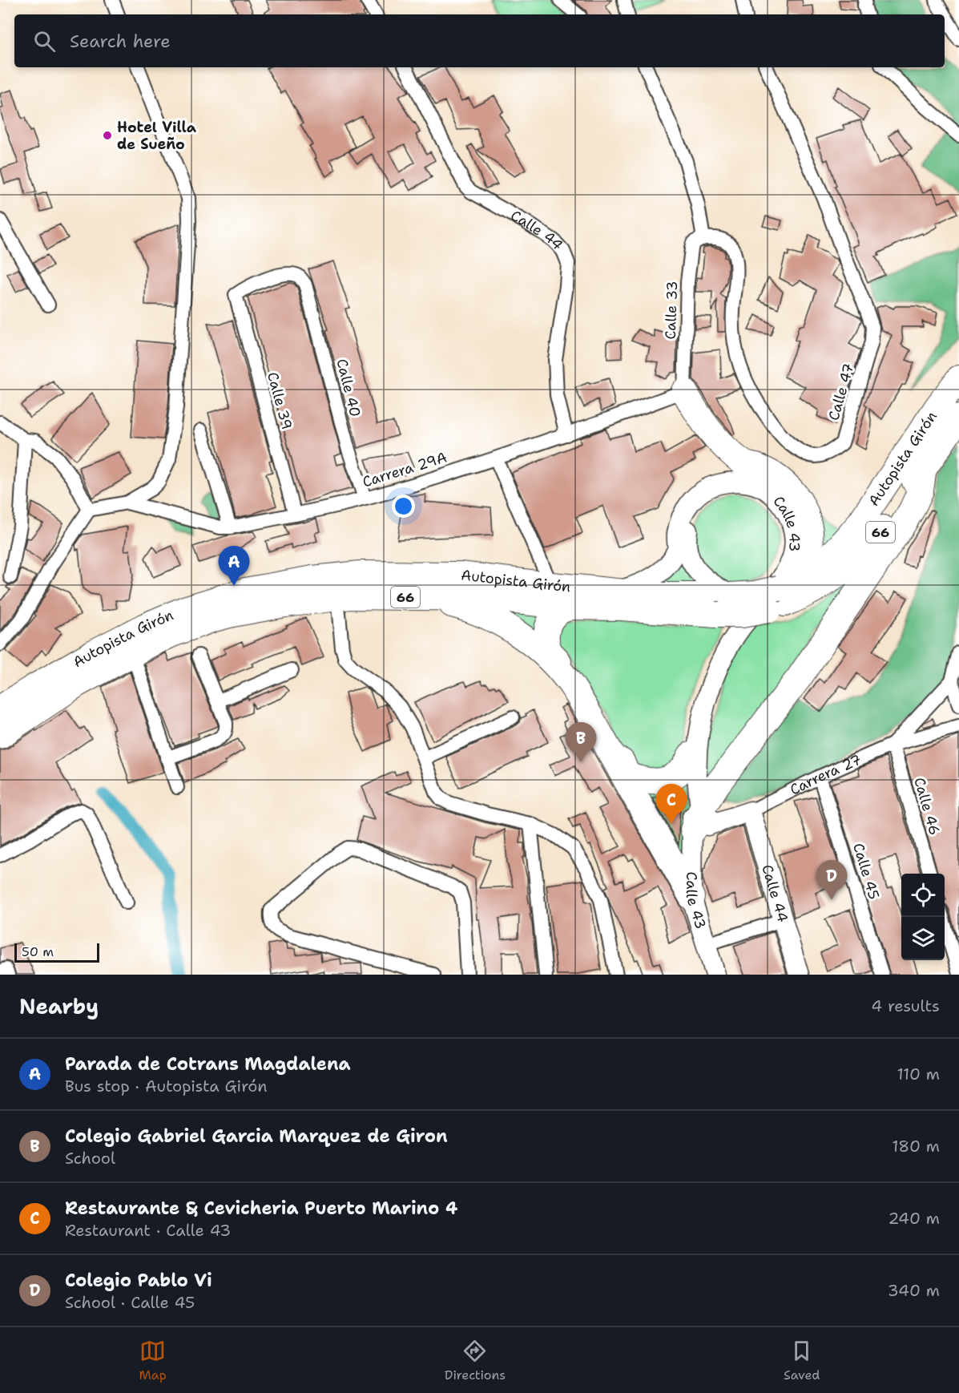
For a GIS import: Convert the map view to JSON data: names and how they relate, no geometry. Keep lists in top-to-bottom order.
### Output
{
  "streets": {
    "highway": ["Autopista Girón", "66"],
    "street": [
      "Calle 44",
      "Calle 33",
      "Calle 40",
      "Calle 47",
      "Calle 39",
      "Carrera 29A",
      "Calle 43",
      "Carrera 27",
      "Calle 46",
      "Calle 45"
    ]
  },
  "crossings": [
    ["Calle 44", "Carrera 29A"],
    ["Calle 44", "Carrera 27"],
    ["Calle 33", "Calle 47"],
    ["Calle 33", "Carrera 29A"],
    ["Calle 40", "Calle 39"],
    ["Calle 40", "Carrera 29A"],
    ["Calle 39", "Carrera 29A"],
    ["Autopista Girón", "Calle 43"],
    ["Calle 43", "Carrera 27"],
    ["Carrera 27", "Calle 46"],
    ["Carrera 27", "Calle 45"]
  ],
  "places": ["Hotel Villa de Sueño"],
  "scale_bar": "50 m",
  "page": {
    "search": "Search here",
    "pins": [
      "A",
      "B",
      "C",
      "D"
    ],
    "scale": "50 m",
    "heading": ["Nearby", "4 results"],
    "list": [
      {
        "mark": "A",
        "name": "Parada de Cotrans Magdalena",
        "note": "Bus stop · Autopista Girón",
        "value": "110 m"
      },
      {
        "mark": "B",
        "name": "Colegio Gabriel Garcia Marquez de Giron",
        "note": "School",
        "value": "180 m"
      },
      {
        "mark": "C",
        "name": "Restaurante & Cevicheria Puerto Marino 4",
        "note": "Restaurant · Calle 43",
        "value": "240 m"
      },
      {
        "mark": "D",
        "name": "Colegio Pablo Vi",
        "note": "School · Calle 45",
        "value": "340 m"
      }
    ],
    "nav": ["Map", "Directions", "Saved"]
  }
}
